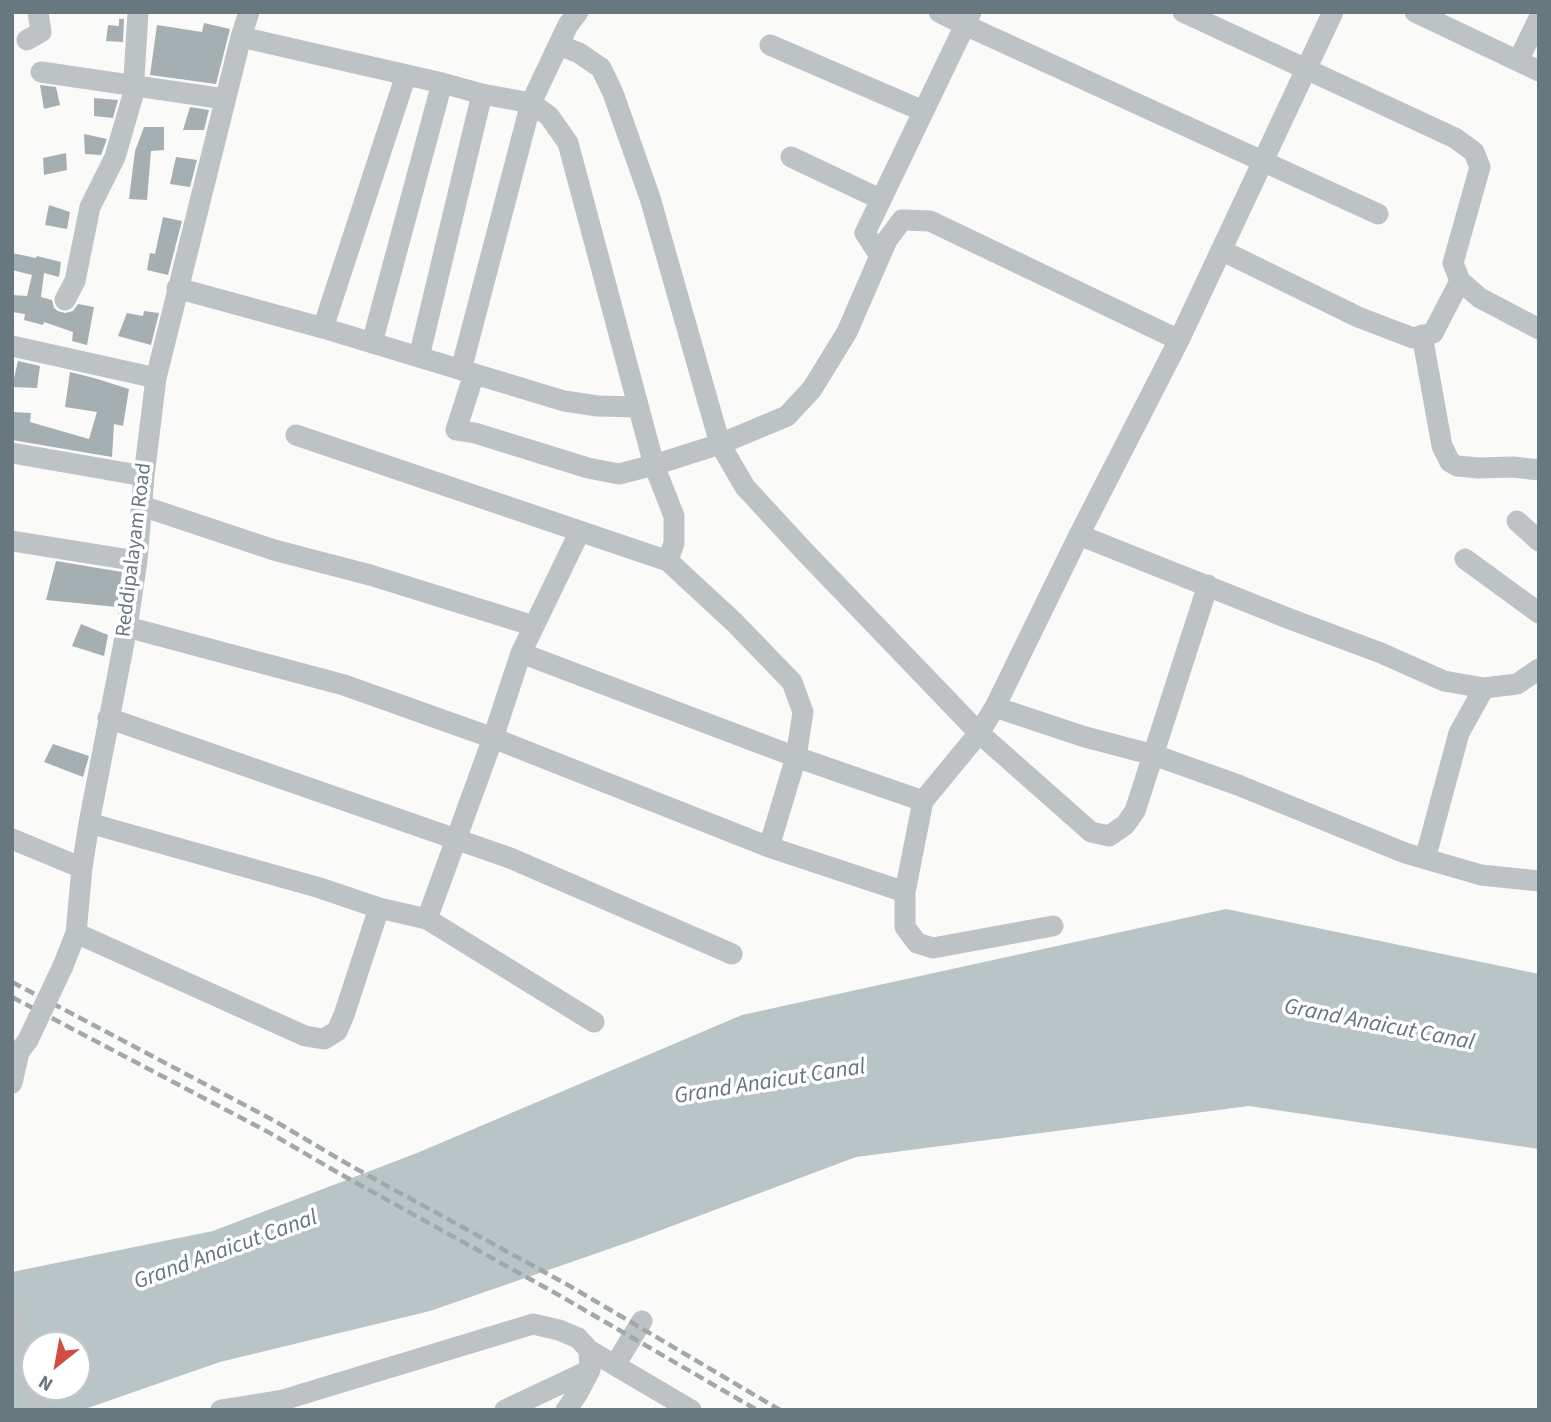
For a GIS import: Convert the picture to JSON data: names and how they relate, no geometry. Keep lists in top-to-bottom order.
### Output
{
  "streets": {
    "street": ["Reddipalayam Road"]
  },
  "water": ["Grand Anaicut Canal"],
  "north": "bottom left"
}
